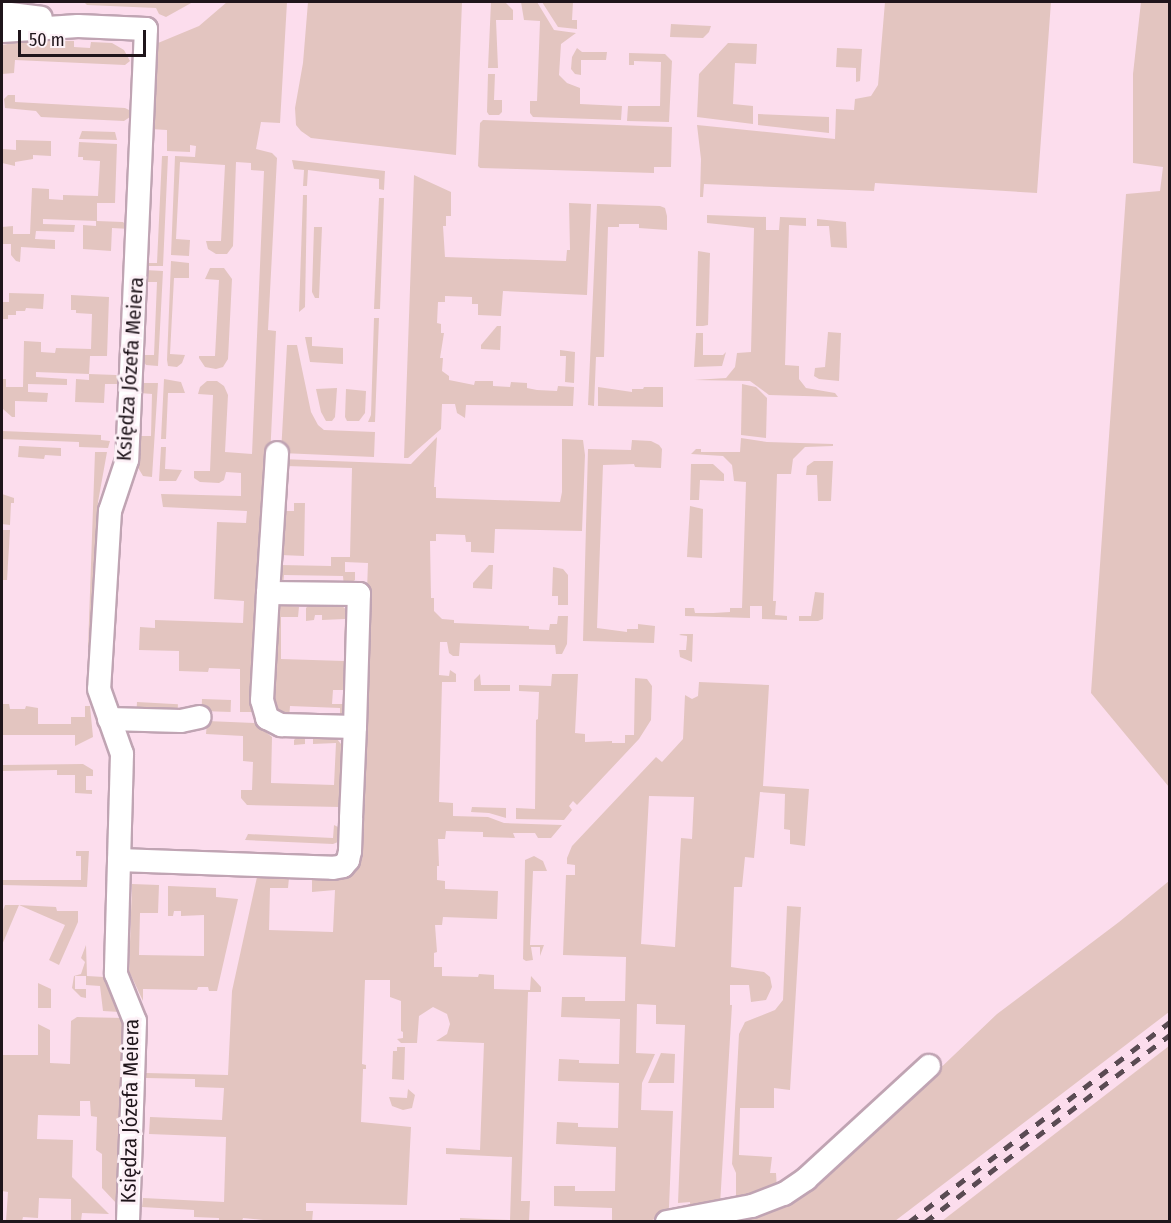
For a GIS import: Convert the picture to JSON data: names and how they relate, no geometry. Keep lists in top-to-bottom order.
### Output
{
  "streets": {
    "street": ["Księdza Józefa Meiera"]
  },
  "scale_bar": "50 m"
}
